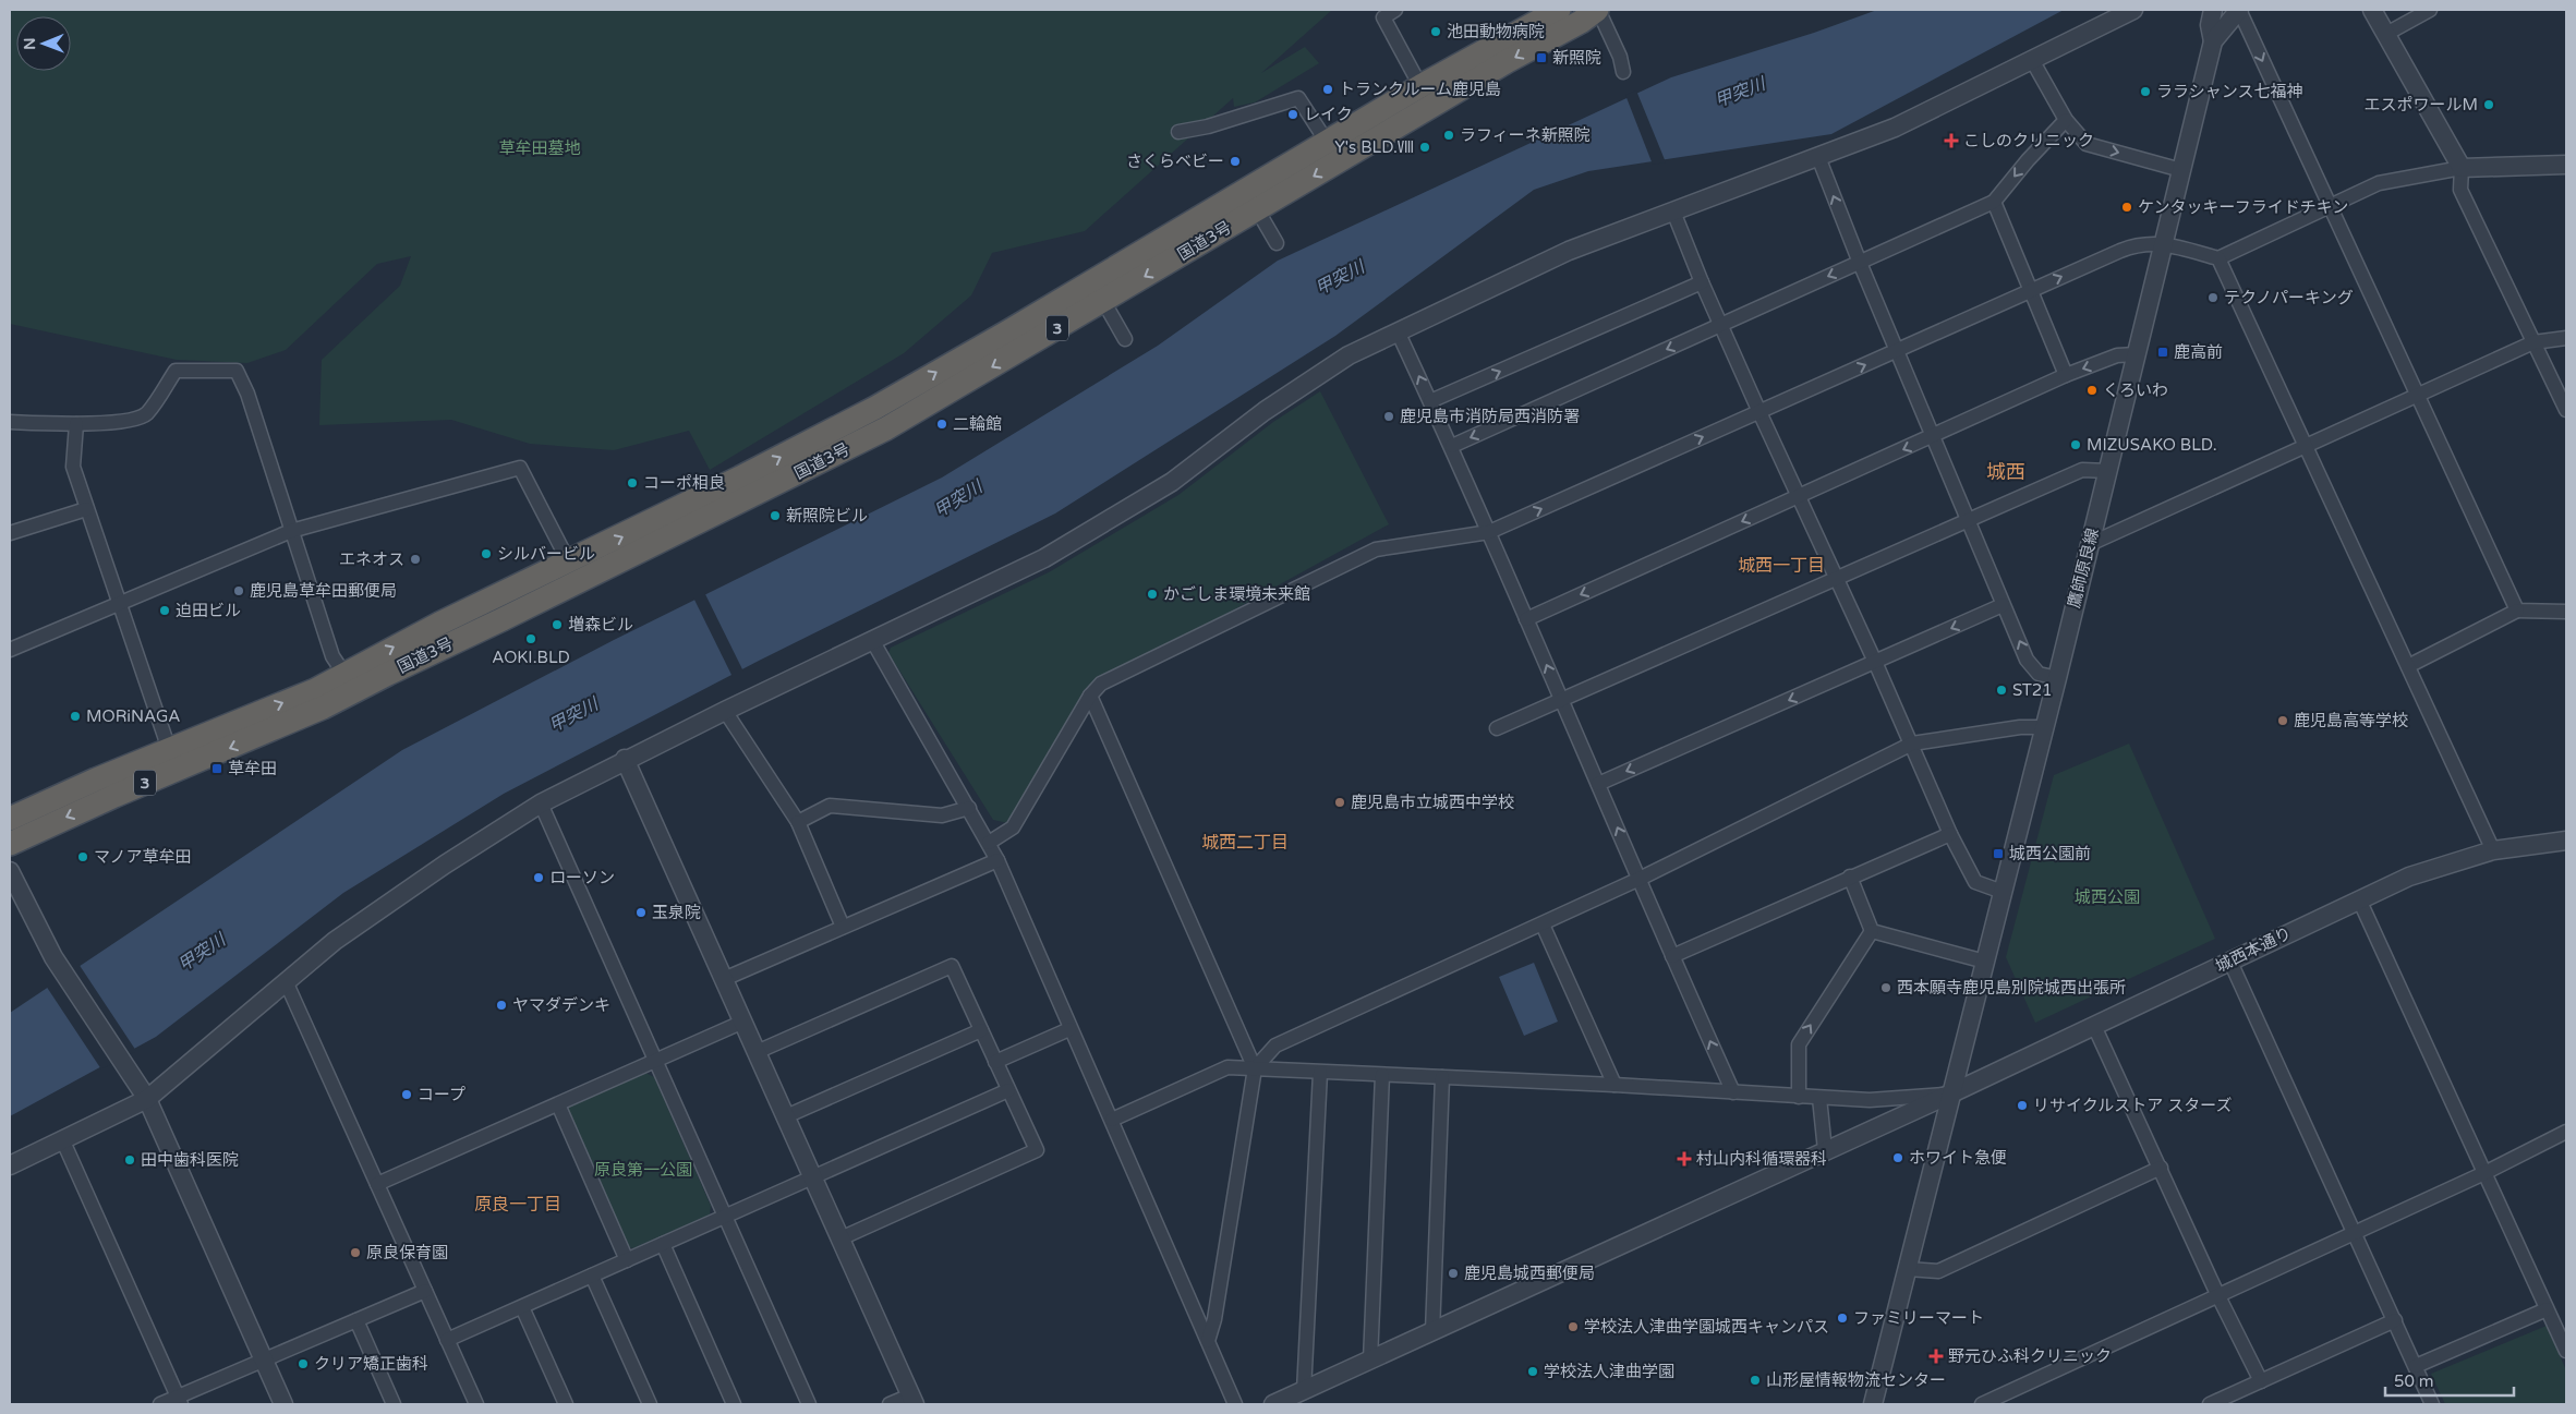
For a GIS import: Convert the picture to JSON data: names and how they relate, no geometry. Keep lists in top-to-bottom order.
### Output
{
  "streets": {
    "highway": ["国道3号", "3"],
    "street": ["鷹師原良線", "城西本通り"]
  },
  "crossings": [
    ["鷹師原良線", "城西本通り"]
  ],
  "districts": [
    "城西",
    "城西一丁目",
    "城西二丁目",
    "原良一丁目"
  ],
  "water": ["甲突川"],
  "parks": ["草牟田墓地", "城西公園", "原良第一公園"],
  "places": {
    "other": [
      "池田動物病院",
      "トランクルーム鹿児島",
      "ララシャンス七福神",
      "エスポワールM",
      "レイク",
      "ラフィーネ新照院",
      "Y's BLD.Ⅷ",
      "さくらベビー",
      "ケンタッキーフライドチキン",
      "テクノパーキング",
      "くろいわ",
      "鹿児島市消防局西消防署",
      "二輪館",
      "MIZUSAKO BLD.",
      "コーポ相良",
      "新照院ビル",
      "シルバービル",
      "エネオス",
      "鹿児島草牟田郵便局",
      "かごしま環境未来館",
      "迫田ビル",
      "増森ビル",
      "AOKI.BLD",
      "ST21",
      "MORiNAGA",
      "鹿児島高等学校",
      "鹿児島市立城西中学校",
      "マノア草牟田",
      "ローソン",
      "玉泉院",
      "西本願寺鹿児島別院城西出張所",
      "ヤマダデンキ",
      "コープ",
      "リサイクルストア スターズ",
      "ホワイト急便",
      "田中歯科医院",
      "原良保育園",
      "鹿児島城西郵便局",
      "ファミリーマート",
      "学校法人津曲学園城西キャンパス",
      "クリア矯正歯科",
      "学校法人津曲学園",
      "山形屋情報物流センター"
    ],
    "transit": [
      "新照院",
      "鹿高前",
      "草牟田",
      "城西公園前"
    ],
    "health": ["こしのクリニック", "村山内科循環器科", "野元ひふ科クリニック"]
  },
  "scale_bar": "50 m",
  "north": "left"
}
